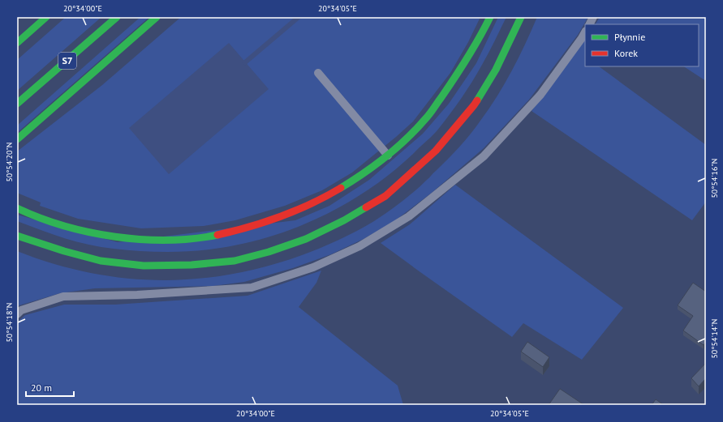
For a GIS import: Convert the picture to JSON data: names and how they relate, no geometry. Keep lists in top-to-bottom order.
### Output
{
  "streets": {
    "highway": ["S7"]
  },
  "legend": ["Płynnie", "Korek"],
  "scale_bar": "20 m",
  "coordinates": [
    "20°34'00\"E",
    "20°34'05\"E",
    "50°54'20\"N",
    "50°54'16\"N",
    "50°54'18\"N",
    "50°54'14\"N"
  ]
}
